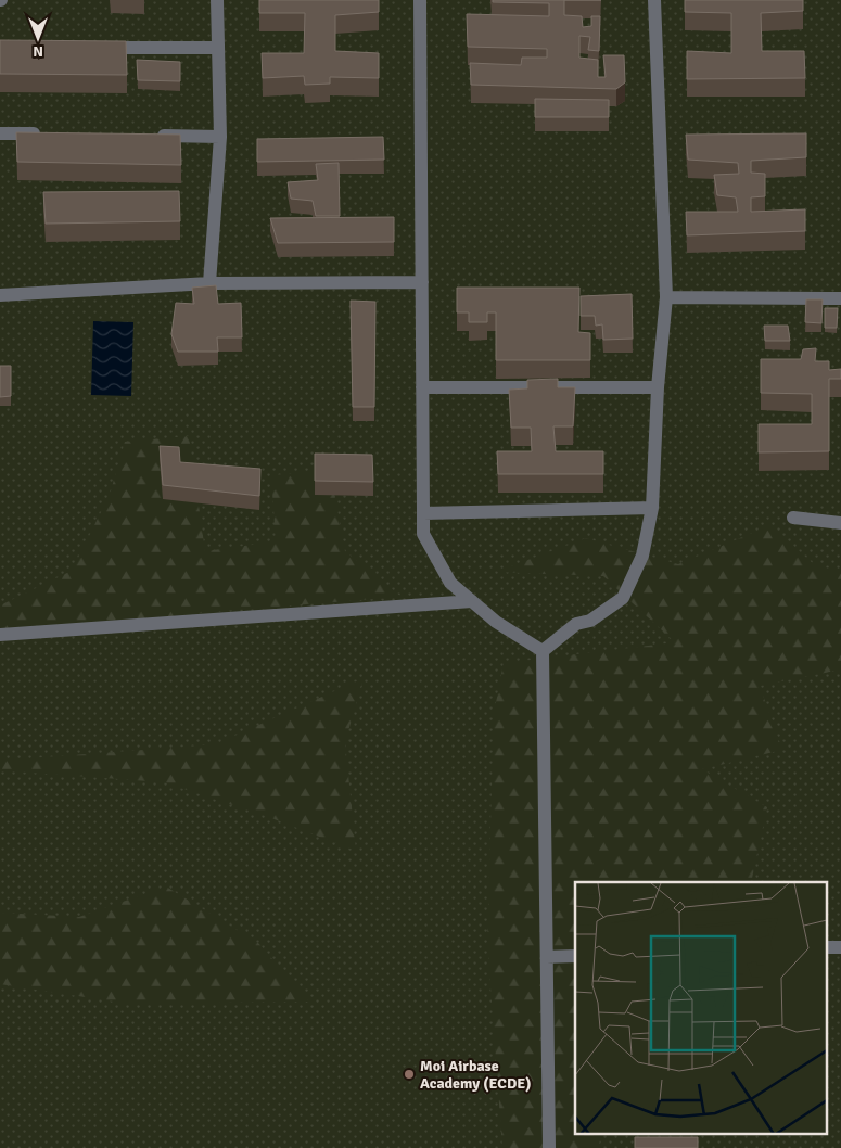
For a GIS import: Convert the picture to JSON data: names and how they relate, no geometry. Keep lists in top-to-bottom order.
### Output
{
  "places": ["Moi Airbase Academy (ECDE)"],
  "north": "bottom"
}
